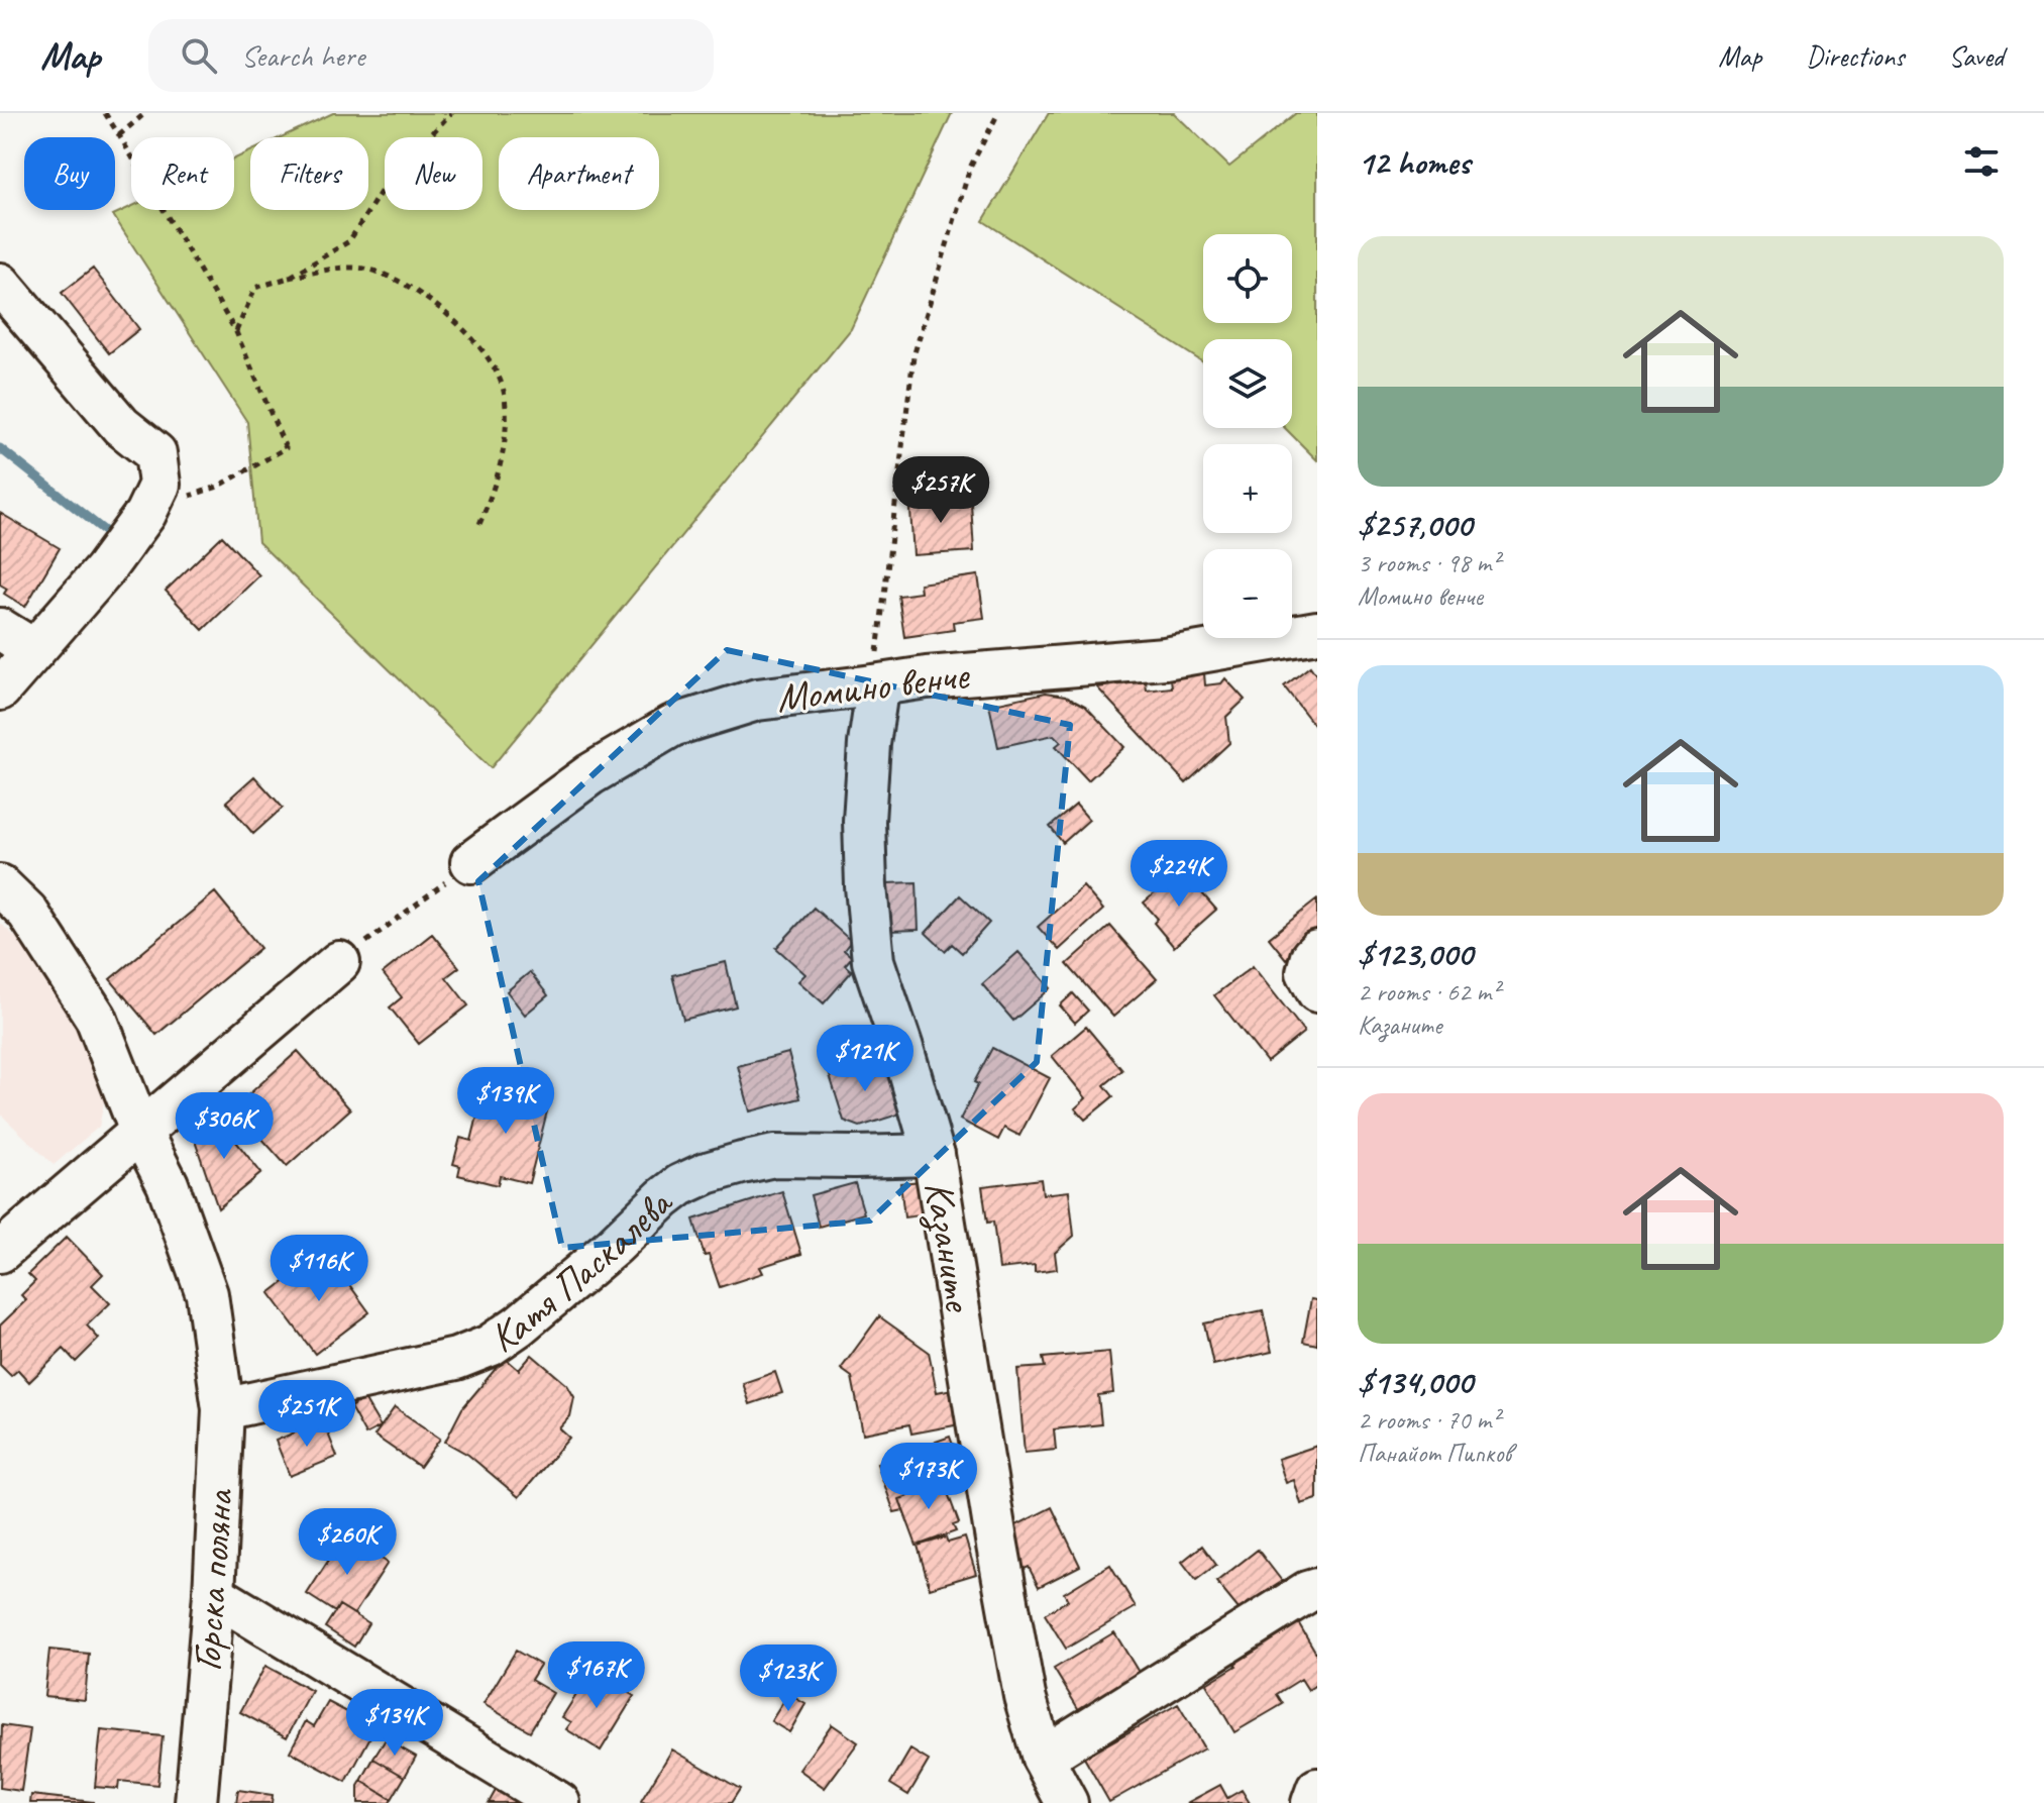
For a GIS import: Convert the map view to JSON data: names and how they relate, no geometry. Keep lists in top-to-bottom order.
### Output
{
  "streets": {
    "street": [
      "Момино венче",
      "Казаните",
      "Катя Паскалева",
      "Горска поляна"
    ]
  },
  "crossings": [
    ["Момино венче", "Казаните"],
    ["Казаните", "Катя Паскалева"],
    ["Катя Паскалева", "Горска поляна"]
  ],
  "page": {
    "header": "Map",
    "search": "Search here",
    "nav": ["Map", "Directions", "Saved"],
    "heading": "12 homes",
    "chip": [
      "Buy",
      "Rent",
      "Filters",
      "New",
      "Apartment"
    ],
    "list": [
      {
        "name": "$257,000",
        "note": "3 rooms · 98 m² · Момино венче"
      },
      {
        "name": "$123,000",
        "note": "2 rooms · 62 m² · Казаните"
      },
      {
        "name": "$134,000",
        "note": "2 rooms · 70 m² · Панайот Пипков"
      }
    ],
    "map_buttons": ["+", "−"],
    "price": [
      "$257K",
      "$224K",
      "$121K",
      "$139K",
      "$306K",
      "$116K",
      "$251K",
      "$173K",
      "$260K",
      "$167K",
      "$123K",
      "$134K"
    ]
  }
}
